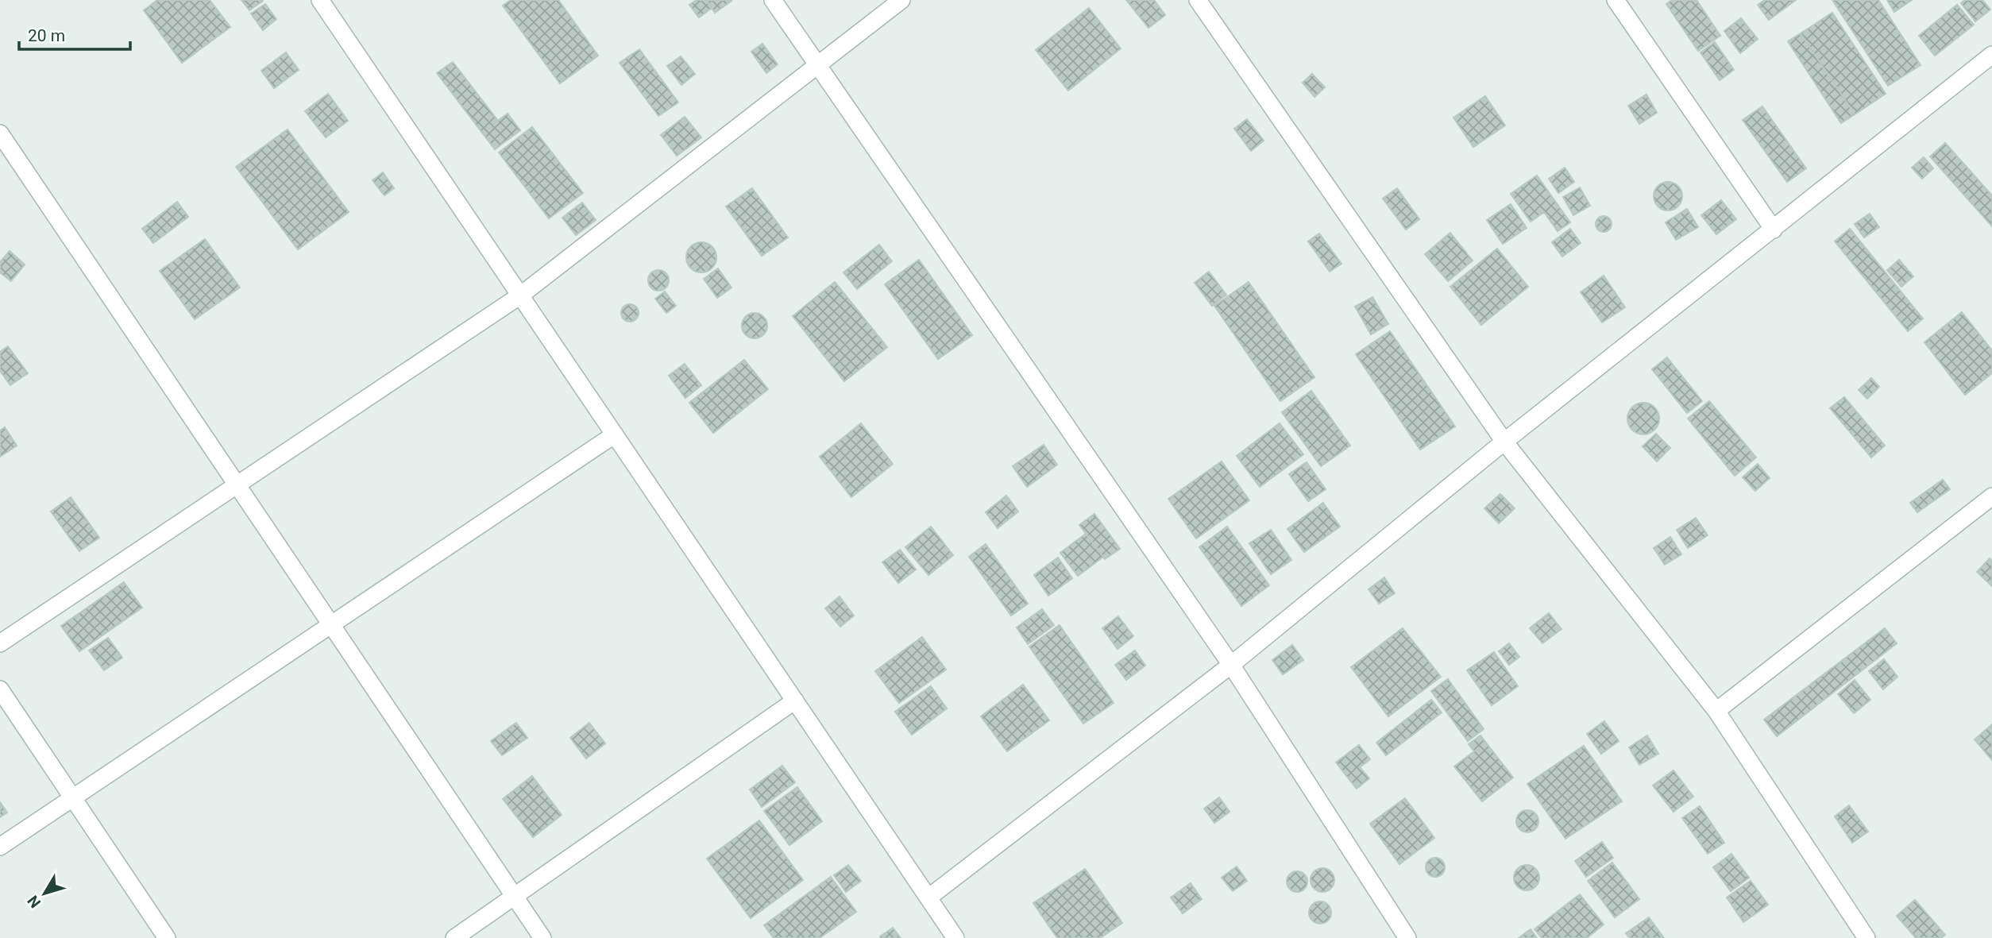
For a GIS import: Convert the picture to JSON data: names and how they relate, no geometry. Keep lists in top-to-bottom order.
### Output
{
  "scale_bar": "20 m",
  "north": "bottom left"
}
